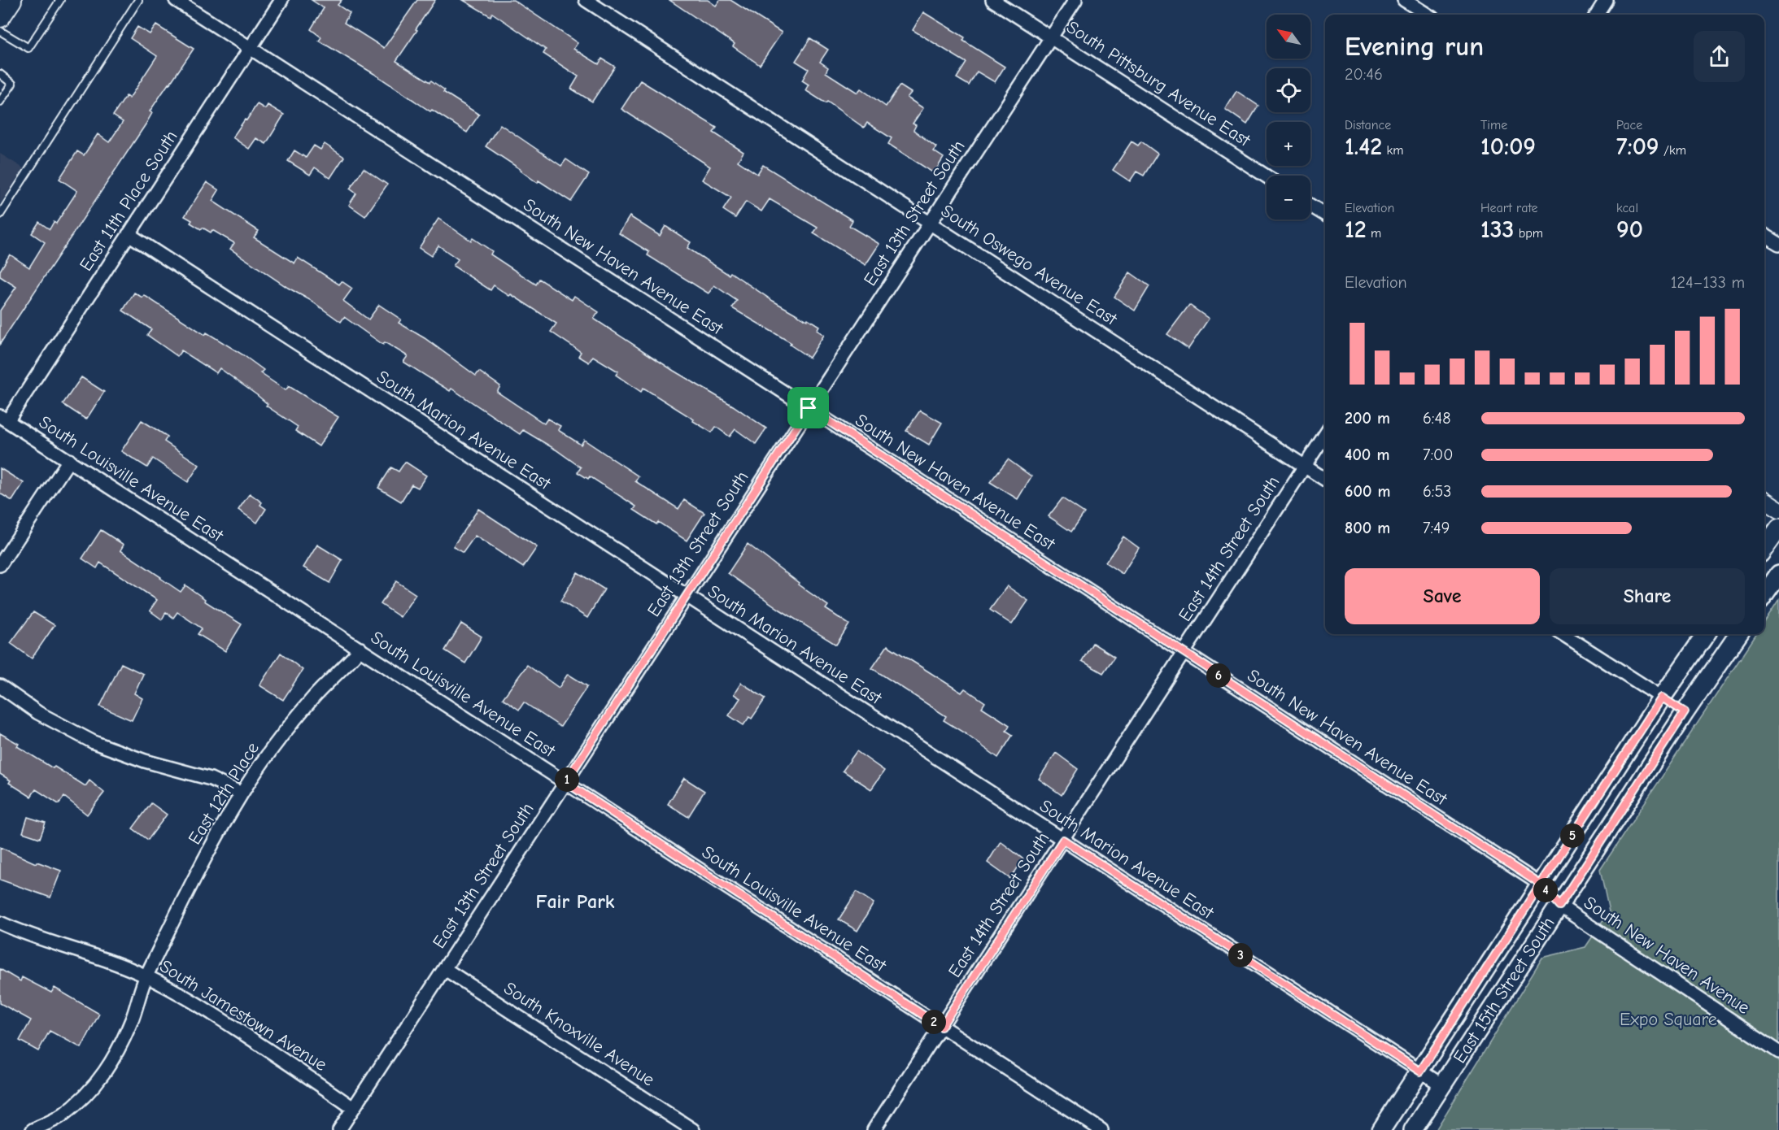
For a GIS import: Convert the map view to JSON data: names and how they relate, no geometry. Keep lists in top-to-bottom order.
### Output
{
  "streets": {
    "main road": ["East 15th Street South"],
    "street": [
      "South Pittsburg Avenue East",
      "East 11th Place South",
      "East 13th Street South",
      "South Oswego Avenue East",
      "South New Haven Avenue East",
      "South Marion Avenue East",
      "South Louisville Avenue East",
      "East 14th Street South",
      "East 12th Place",
      "South New Haven Avenue",
      "South Jamestown Avenue",
      "South Knoxville Avenue"
    ]
  },
  "crossings": [
    ["South Pittsburg Avenue East", "East 13th Street South"],
    ["East 11th Place South", "South New Haven Avenue East"],
    ["East 11th Place South", "South Marion Avenue East"],
    ["East 11th Place South", "South Louisville Avenue East"],
    ["East 13th Street South", "South Oswego Avenue East"],
    ["East 13th Street South", "South New Haven Avenue East"],
    ["East 13th Street South", "South Marion Avenue East"],
    ["East 13th Street South", "South Louisville Avenue East"],
    ["East 13th Street South", "South Jamestown Avenue"],
    ["East 13th Street South", "South Knoxville Avenue"],
    ["South Oswego Avenue East", "East 14th Street South"],
    ["South New Haven Avenue East", "East 14th Street South"],
    ["South New Haven Avenue East", "East 15th Street South"],
    ["South Marion Avenue East", "East 14th Street South"],
    ["South Marion Avenue East", "East 15th Street South"],
    ["South Louisville Avenue East", "East 14th Street South"],
    ["South Louisville Avenue East", "East 12th Place"],
    ["East 12th Place", "South Jamestown Avenue"],
    ["South New Haven Avenue", "East 15th Street South"]
  ],
  "districts": ["Fair Park"],
  "parks": ["Expo Square"],
  "north": "top left",
  "page": {
    "map_buttons": ["+", "−"],
    "heading": ["Evening run", "20:46"],
    "stats": [
      ["Distance", "1.42 km"],
      ["Time", "10:09"],
      ["Pace", "7:09 /km"],
      ["Elevation", "12 m"],
      ["Heart rate", "133 bpm"],
      ["kcal", "90"]
    ],
    "chart": ["Elevation", "124–133 m"],
    "list": [
      {
        "name": "200 m",
        "note": "6:48"
      },
      {
        "name": "400 m",
        "note": "7:00"
      },
      {
        "name": "600 m",
        "note": "6:53"
      },
      {
        "name": "800 m",
        "note": "7:49"
      }
    ],
    "buttons": ["Save", "Share"],
    "pins": [
      "6",
      "1",
      "5",
      "4",
      "3",
      "2"
    ]
  }
}
